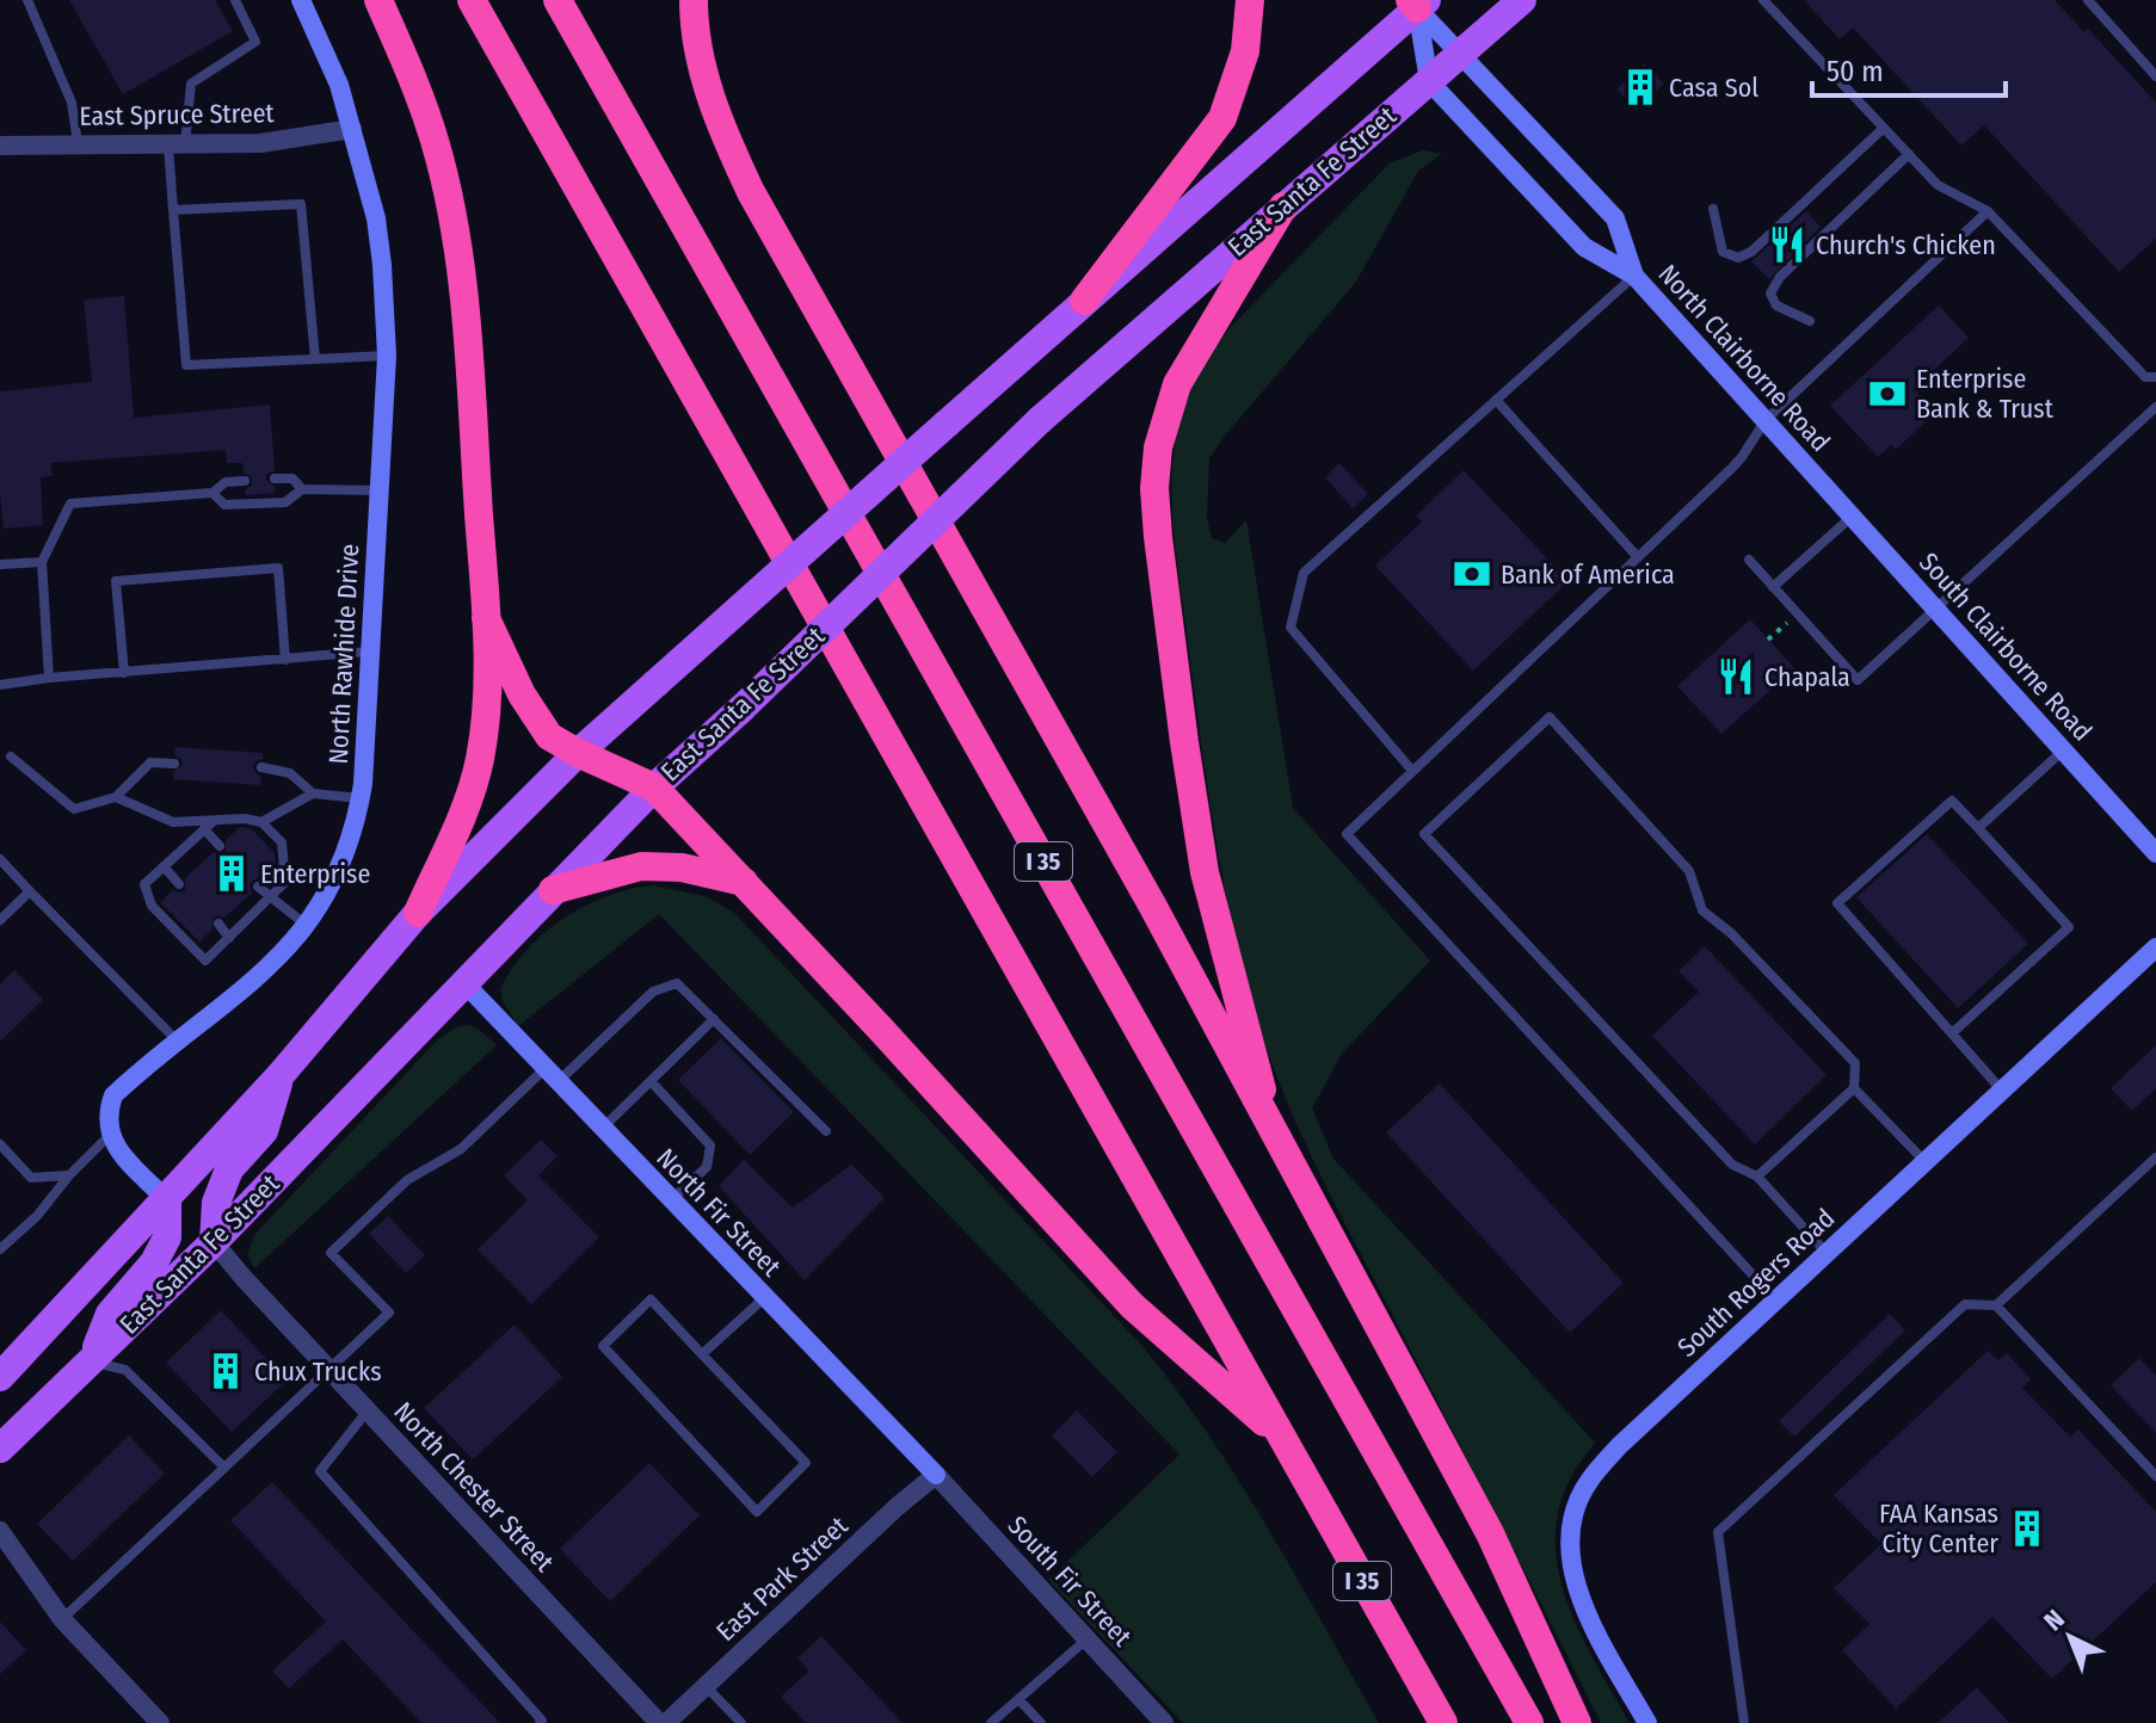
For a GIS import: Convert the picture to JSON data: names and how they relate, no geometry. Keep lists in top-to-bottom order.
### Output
{
  "streets": {
    "highway": ["I 35"],
    "main road": [
      "East Santa Fe Street",
      "North Clairborne Road",
      "South Clairborne Road",
      "North Rawhide Drive",
      "North Fir Street",
      "South Rogers Road"
    ],
    "street": [
      "East Spruce Street",
      "North Chester Street",
      "East Park Street",
      "South Fir Street"
    ]
  },
  "crossings": [
    ["East Spruce Street", "North Rawhide Drive"],
    ["East Santa Fe Street", "North Clairborne Road"],
    ["East Santa Fe Street", "North Fir Street"],
    ["East Santa Fe Street", "North Chester Street"],
    ["North Clairborne Road", "South Clairborne Road"],
    ["North Fir Street", "East Park Street"],
    ["North Fir Street", "South Fir Street"],
    ["North Chester Street", "East Park Street"],
    ["East Park Street", "South Fir Street"]
  ],
  "places": {
    "building": [
      "Casa Sol",
      "Enterprise",
      "Chux Trucks",
      "FAA Kansas City Center"
    ],
    "restaurant": ["Church's Chicken", "Chapala"],
    "bank": ["Enterprise Bank & Trust", "Bank of America"]
  },
  "scale_bar": "50 m",
  "north": "top left"
}
